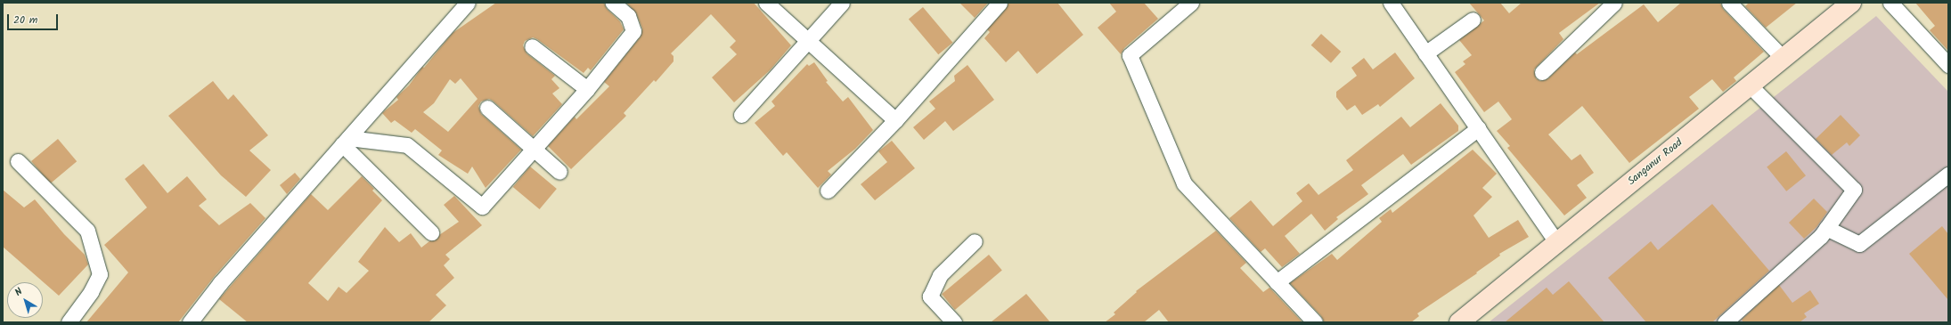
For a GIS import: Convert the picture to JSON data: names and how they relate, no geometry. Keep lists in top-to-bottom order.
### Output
{
  "streets": {
    "main road": ["Sanganur Road"]
  },
  "scale_bar": "20 m",
  "north": "top left"
}
